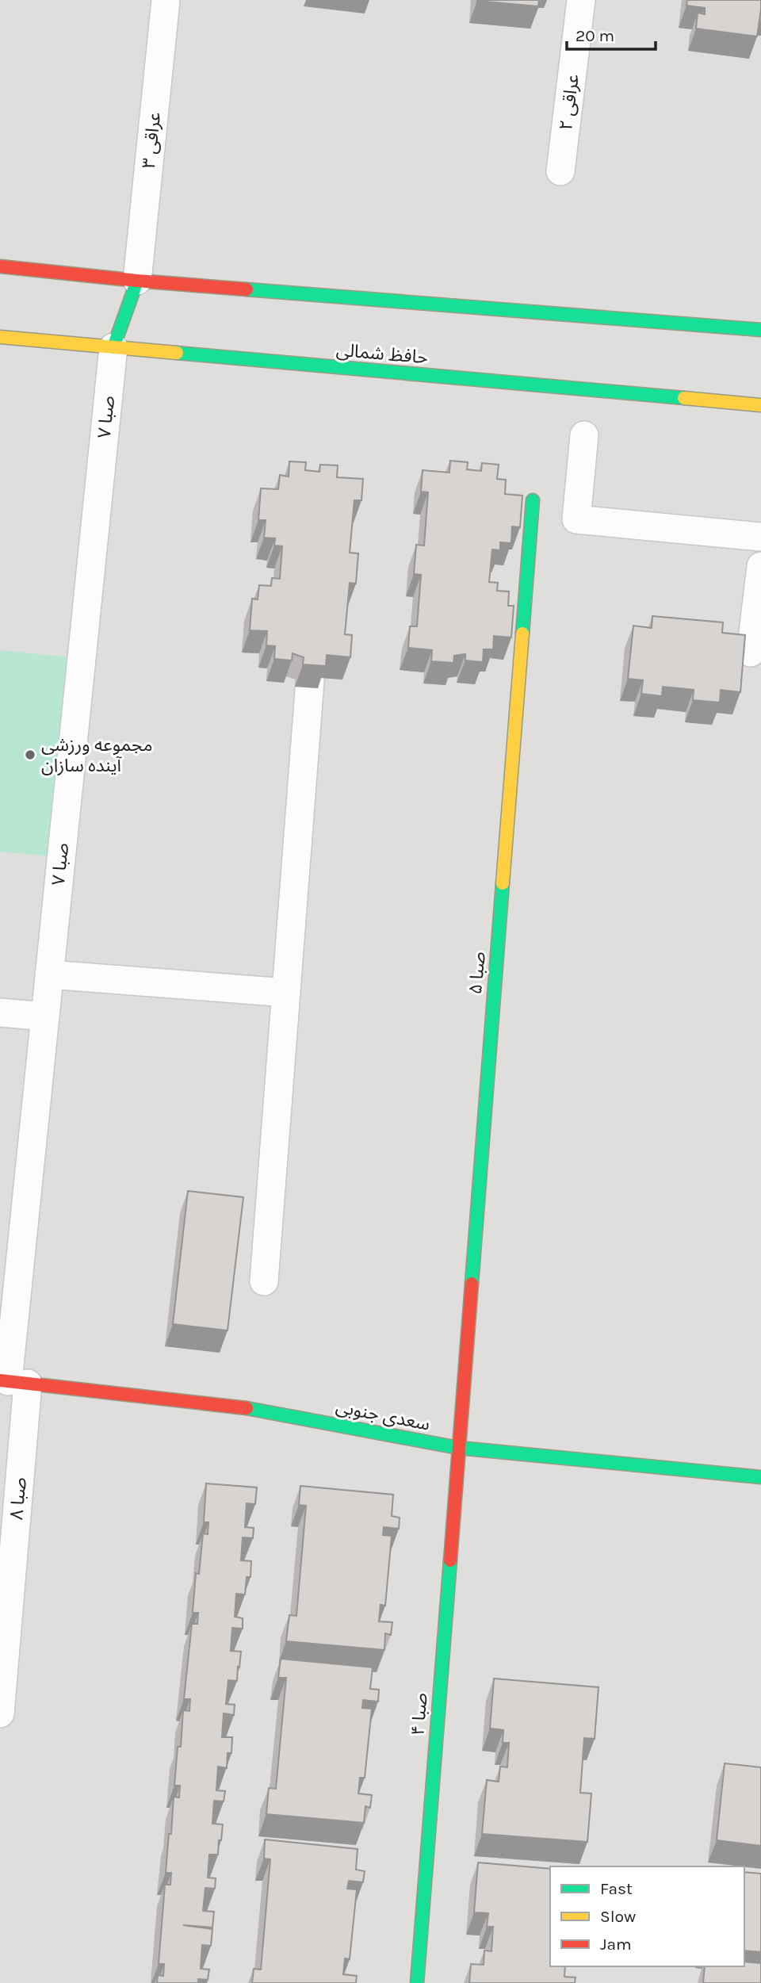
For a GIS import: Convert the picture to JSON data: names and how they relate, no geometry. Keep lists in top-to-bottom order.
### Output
{
  "streets": {
    "street": [
      "عراقی ۲",
      "عراقی ۳",
      "حافظ شمالی",
      "صبا ۷",
      "صبا ۵",
      "سعدی جنوبی",
      "صبا ۸",
      "صبا ۴"
    ]
  },
  "crossings": [
    ["حافظ شمالی", "صبا ۷"],
    ["صبا ۷", "سعدی جنوبی"],
    ["صبا ۷", "صبا ۸"],
    ["صبا ۵", "سعدی جنوبی"],
    ["صبا ۵", "صبا ۴"],
    ["سعدی جنوبی", "صبا ۸"],
    ["سعدی جنوبی", "صبا ۴"]
  ],
  "places": ["مجموعه ورزشی آینده سازان"],
  "legend": ["Fast", "Slow", "Jam"],
  "scale_bar": "20 m"
}
